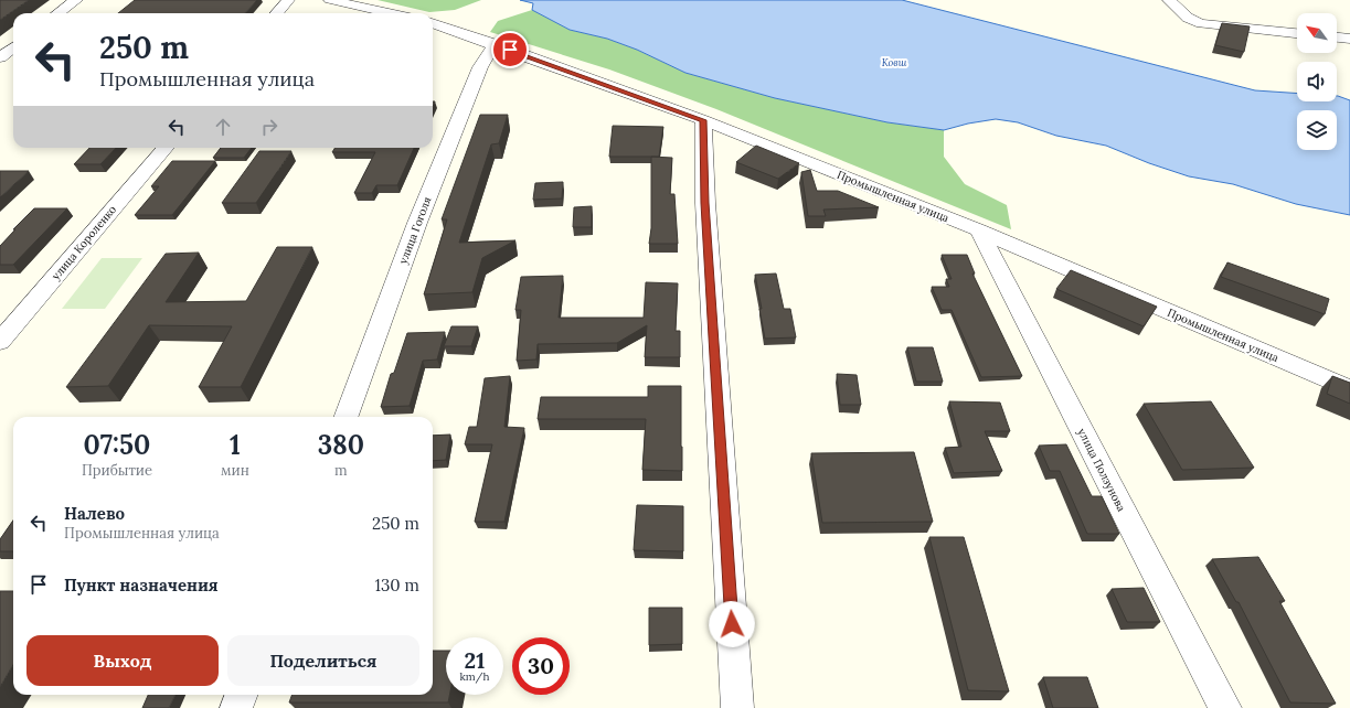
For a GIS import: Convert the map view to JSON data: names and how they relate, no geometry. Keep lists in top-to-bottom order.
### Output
{
  "streets": {
    "street": [
      "Промышленная улица",
      "улица Гоголя",
      "улица Короленко",
      "улица Ползунова"
    ]
  },
  "crossings": [
    ["Промышленная улица", "улица Гоголя"],
    ["Промышленная улица", "улица Ползунова"]
  ],
  "water": ["Ковш"],
  "north": "top left",
  "page": {
    "turn": ["250 m", "Промышленная улица"],
    "eta": [
      "07:50",
      "Прибытие",
      "1",
      "мин",
      "380",
      "m"
    ],
    "list": [
      {
        "name": "Налево",
        "note": "Промышленная улица",
        "value": "250 m"
      },
      {
        "name": "Пункт назначения",
        "value": "130 m"
      }
    ],
    "buttons": ["Выход", "Поделиться"],
    "speed": "21 km/h",
    "limit": "30"
  }
}
